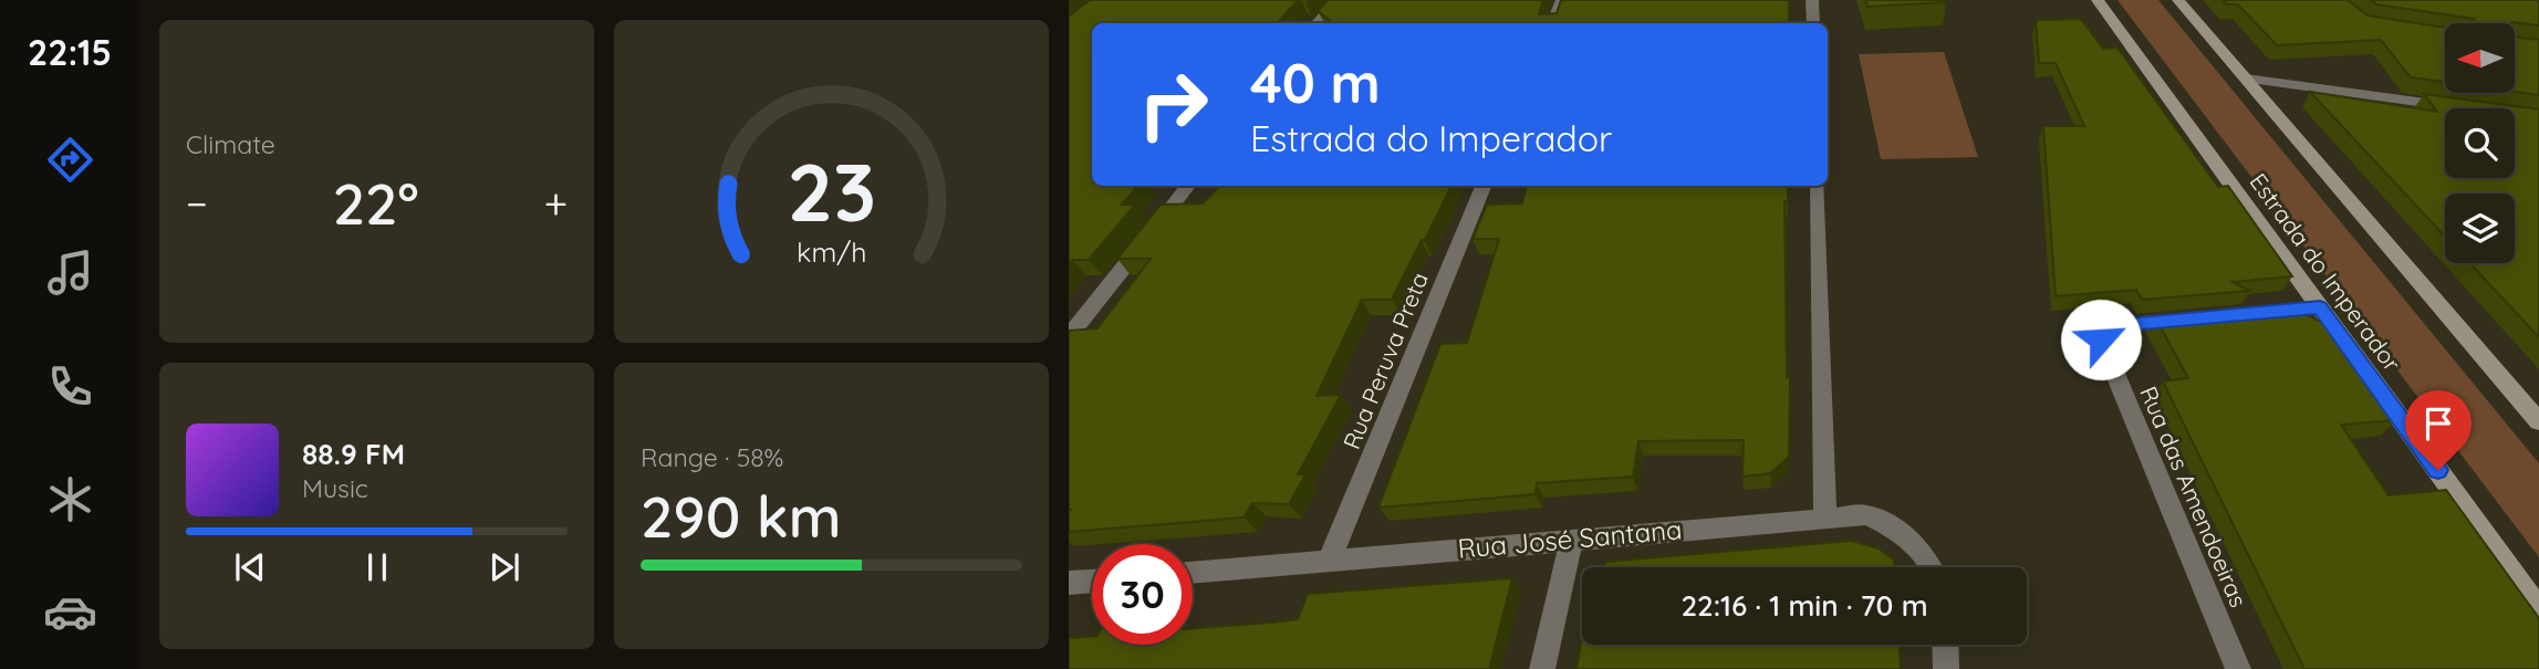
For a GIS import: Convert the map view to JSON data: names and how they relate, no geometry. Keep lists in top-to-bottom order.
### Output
{
  "streets": {
    "main road": ["Estrada do Imperador"],
    "street": ["Rua Peruva Preta", "Rua das Amendoeiras", "Rua José Santana"]
  },
  "crossings": [
    ["Rua Peruva Preta", "Rua José Santana"]
  ],
  "north": "left",
  "page": {
    "tabs": "22:15",
    "tile": [
      "Climate",
      ["Range · 58%", "290 km"]
    ],
    "turn": ["40 m", "Estrada do Imperador"],
    "heat": ["−", "22°", "+"],
    "song": ["88.9 FM", "Music"],
    "limit": "30",
    "trip": "22:16 · 1 min · 70 m",
    "gauge": ["23", "km/h"]
  }
}
